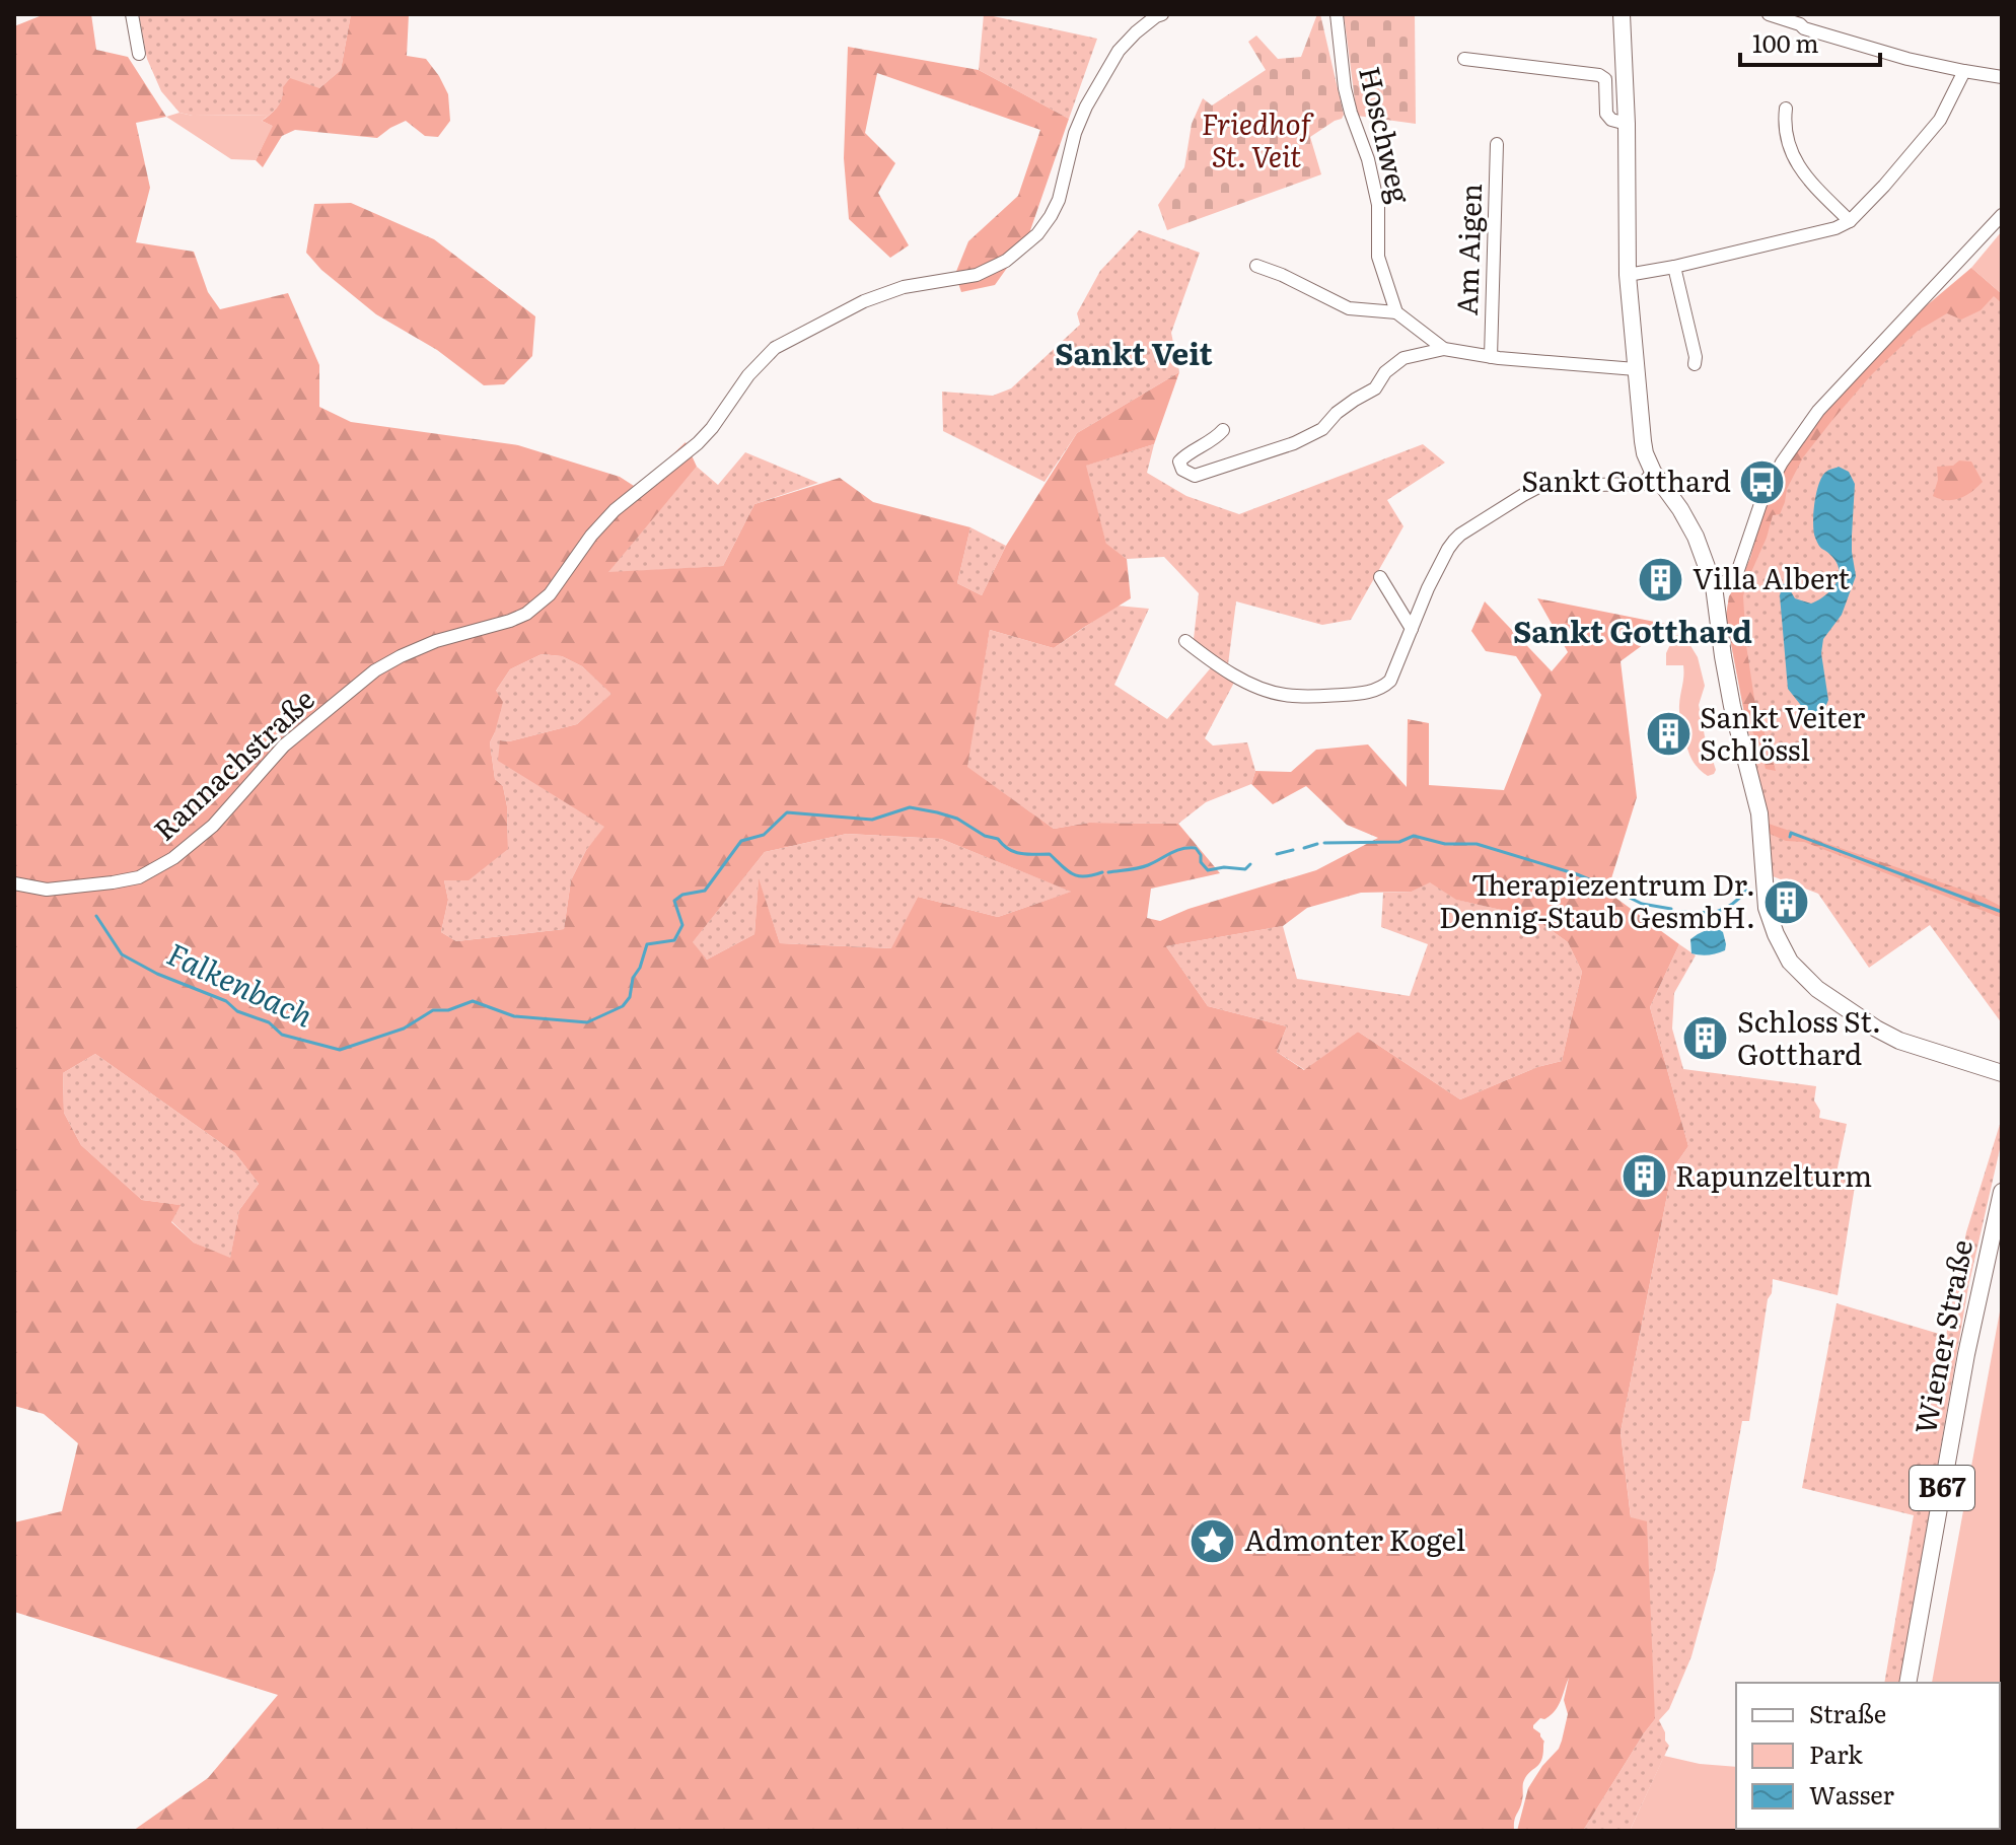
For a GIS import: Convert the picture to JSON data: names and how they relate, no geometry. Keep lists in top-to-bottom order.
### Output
{
  "streets": {
    "main road": ["Wiener Straße", "B67"],
    "street": ["Hoschweg", "Am Aigen", "Rannachstraße"]
  },
  "districts": ["Sankt Veit", "Sankt Gotthard"],
  "water": ["Falkenbach"],
  "parks": ["Friedhof St. Veit"],
  "places": {
    "bus stop": ["Sankt Gotthard"],
    "building": [
      "Villa Albert",
      "Sankt Veiter Schlössl",
      "Therapiezentrum Dr. Dennig-Staub GesmbH.",
      "Schloss St. Gotthard",
      "Rapunzelturm"
    ],
    "place": ["Admonter Kogel"]
  },
  "legend": ["Straße", "Park", "Wasser"],
  "scale_bar": "100 m"
}
